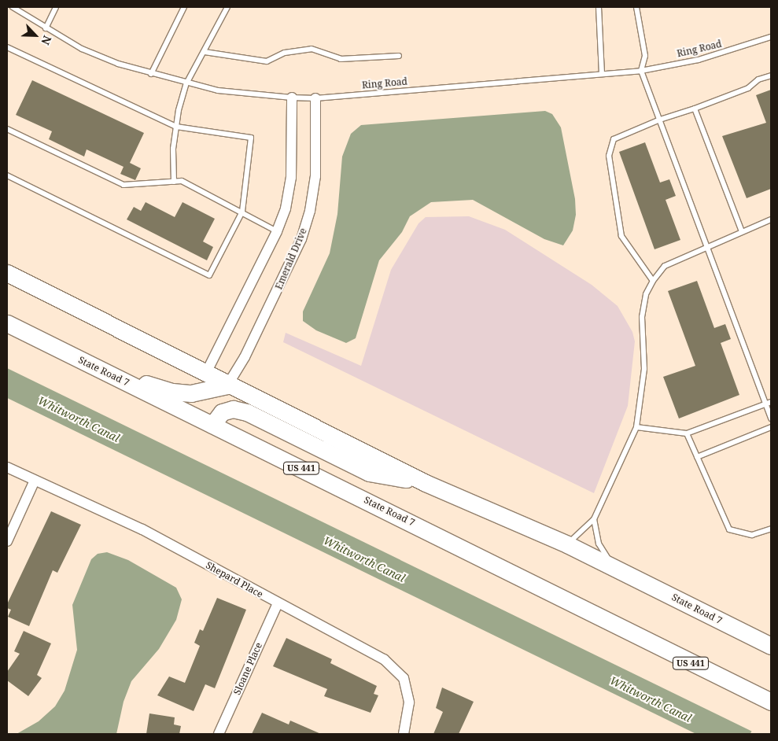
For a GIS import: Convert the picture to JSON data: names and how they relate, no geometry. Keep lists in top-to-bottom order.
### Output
{
  "streets": {
    "main road": ["State Road 7", "US 441"],
    "street": ["Emerald Drive", "Shepard Place", "Sloane Place"],
    "lane": ["Ring Road"]
  },
  "crossings": [
    ["Ring Road", "Emerald Drive"],
    ["Emerald Drive", "State Road 7"],
    ["Shepard Place", "Sloane Place"]
  ],
  "water": ["Whitworth Canal"],
  "north": "bottom right"
}
